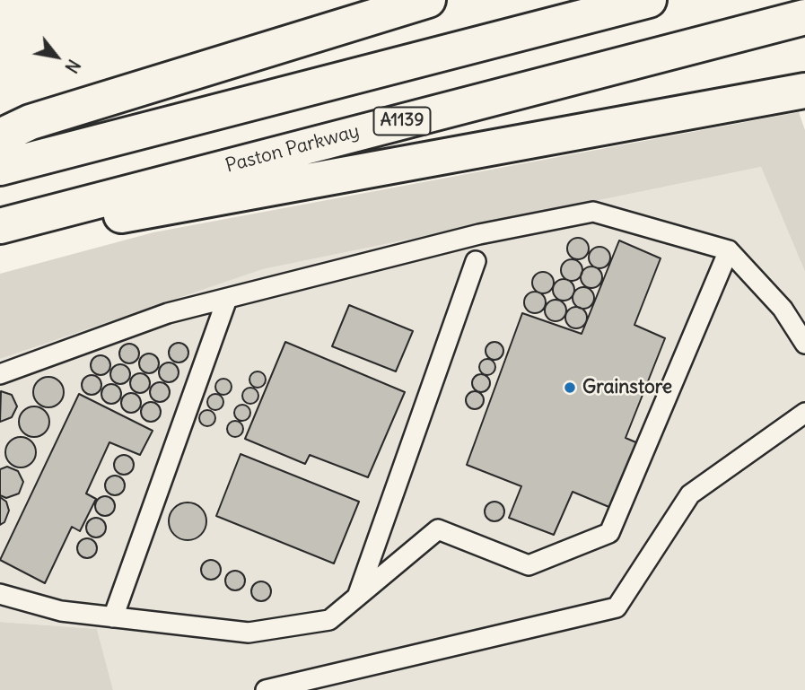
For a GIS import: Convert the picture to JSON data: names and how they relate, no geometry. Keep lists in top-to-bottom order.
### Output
{
  "streets": {
    "highway": ["A1139", "Paston Parkway"]
  },
  "places": ["Grainstore"],
  "north": "bottom right"
}
